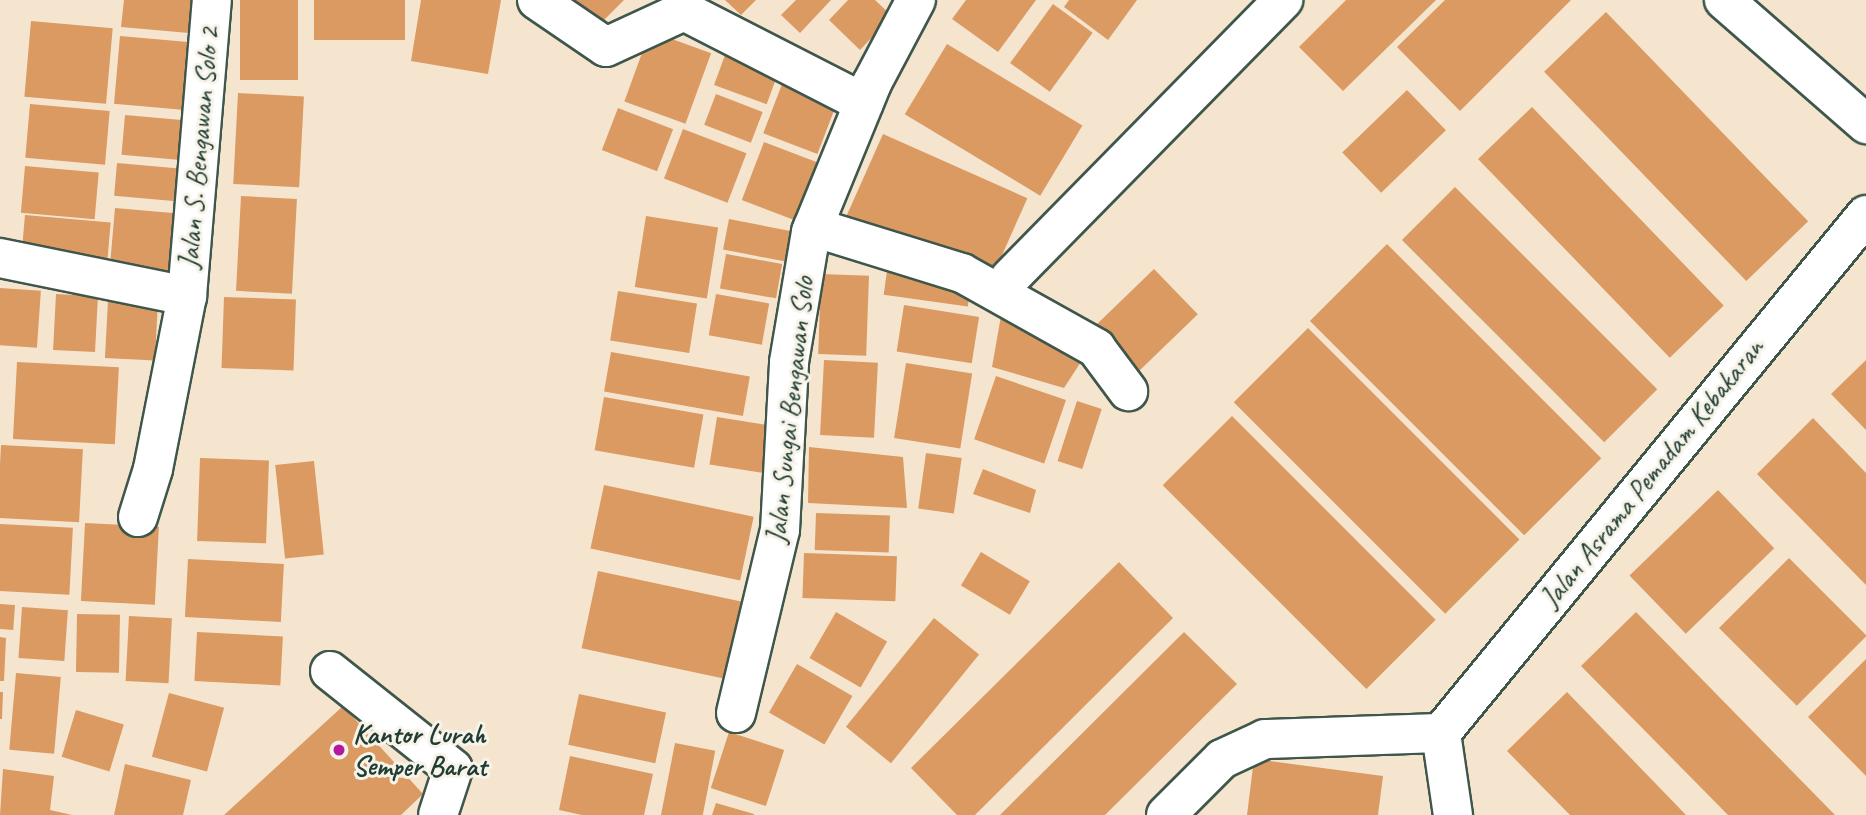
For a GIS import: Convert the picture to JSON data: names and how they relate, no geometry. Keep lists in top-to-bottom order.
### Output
{
  "streets": {
    "street": ["Jalan S. Bengawan Solo 2", "Jalan Sungai Bengawan Solo", "Jalan Asrama Pemadam Kebakaran"]
  },
  "places": ["Kantor Lurah Semper Barat"]
}
